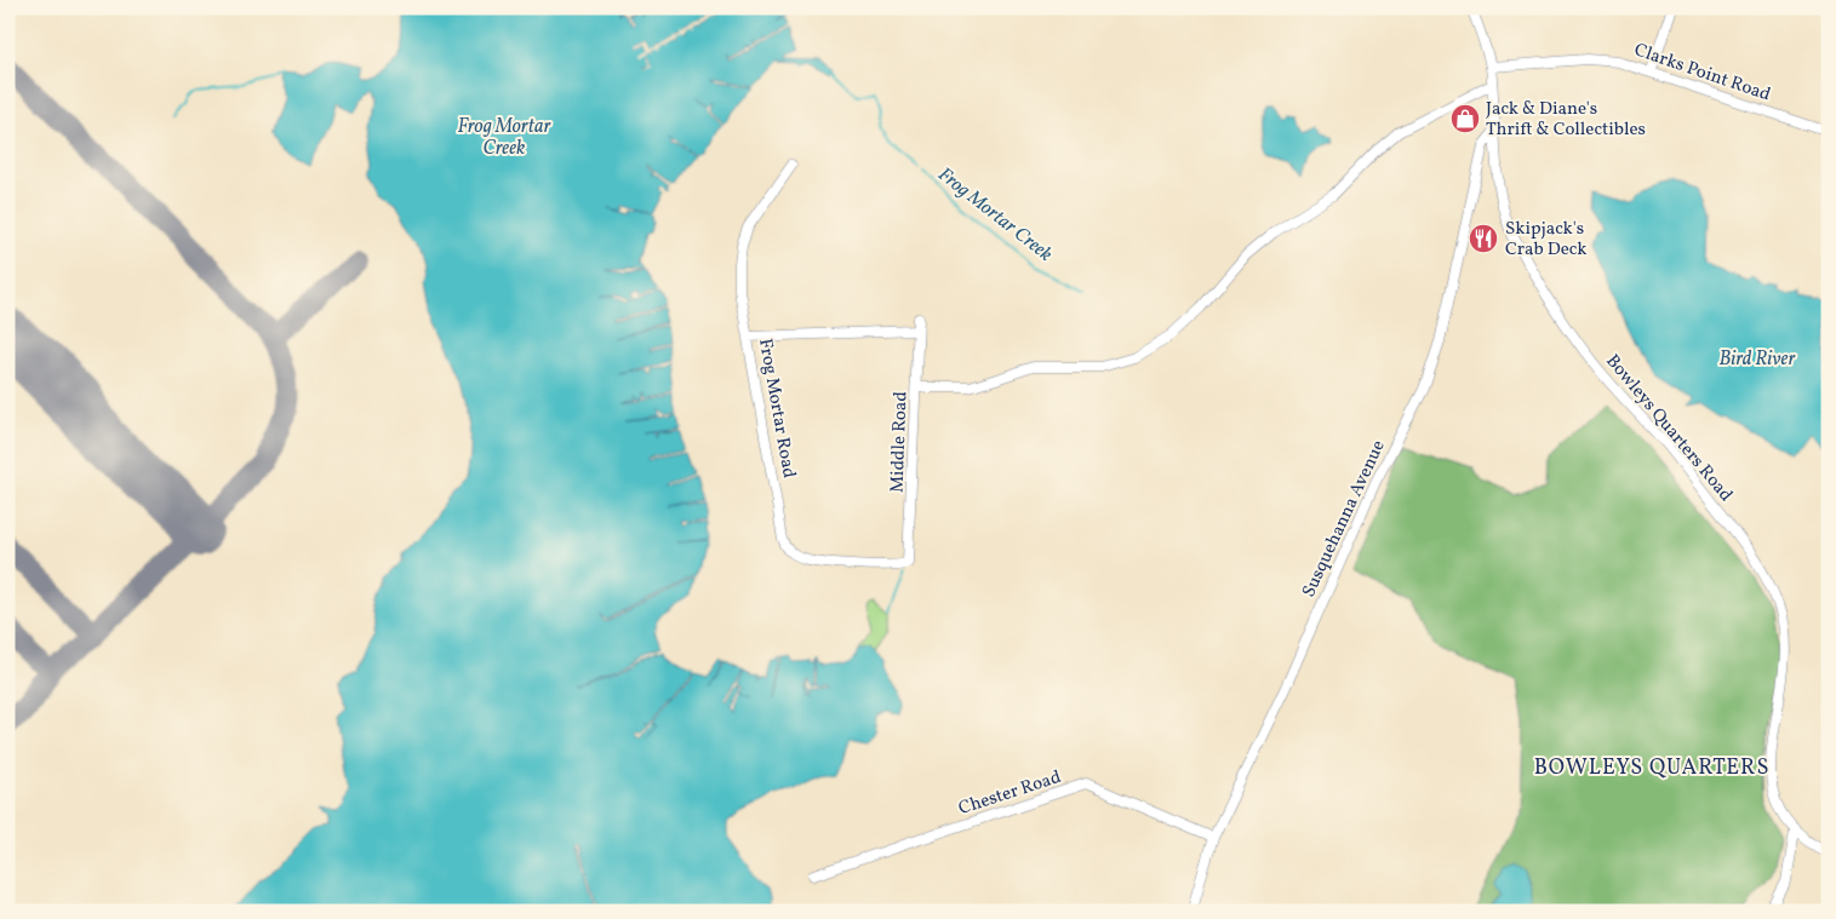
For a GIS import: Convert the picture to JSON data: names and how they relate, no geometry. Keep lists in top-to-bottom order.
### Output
{
  "streets": {
    "street": [
      "Clarks Point Road",
      "Frog Mortar Road",
      "Bowleys Quarters Road",
      "Middle Road",
      "Susquehanna Avenue",
      "Chester Road"
    ]
  },
  "crossings": [
    ["Clarks Point Road", "Bowleys Quarters Road"],
    ["Frog Mortar Road", "Middle Road"],
    ["Bowleys Quarters Road", "Susquehanna Avenue"],
    ["Susquehanna Avenue", "Chester Road"]
  ],
  "districts": ["BOWLEYS QUARTERS"],
  "water": ["Frog Mortar Creek", "Bird River"],
  "places": {
    "shop": ["Jack & Diane's Thrift & Collectibles"],
    "restaurant": ["Skipjack's Crab Deck"]
  }
}
